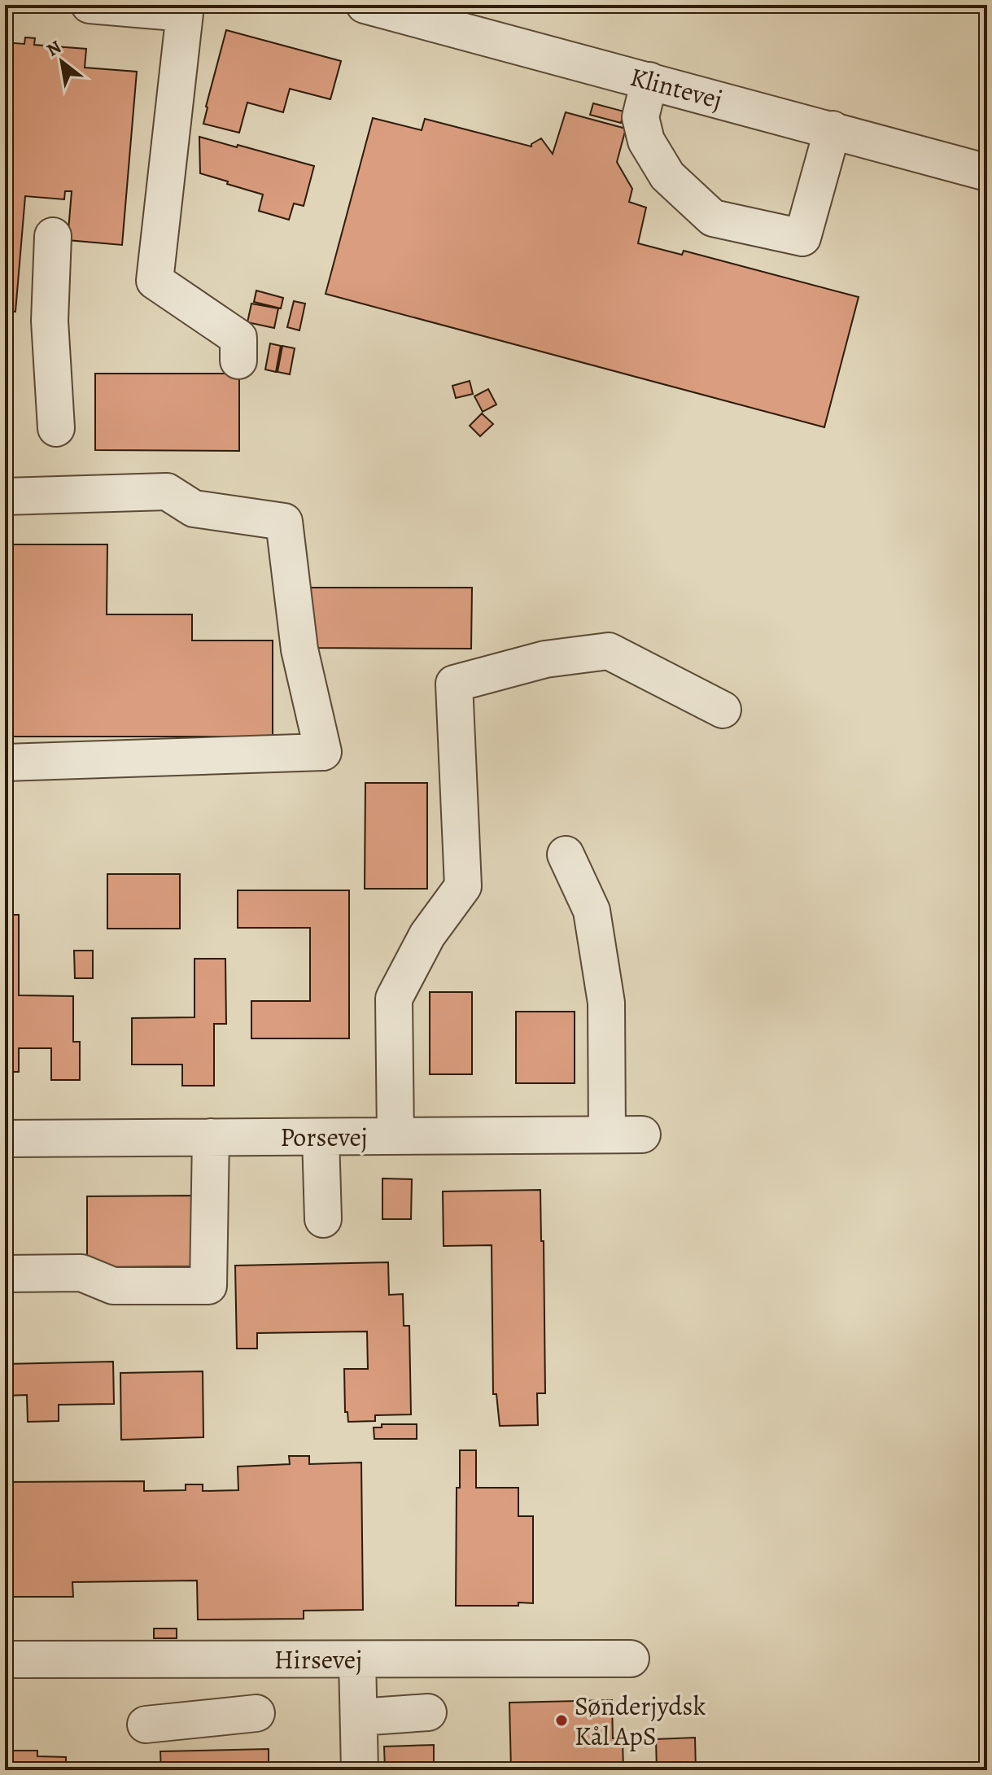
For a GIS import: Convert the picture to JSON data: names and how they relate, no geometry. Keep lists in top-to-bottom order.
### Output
{
  "streets": {
    "street": ["Klintevej", "Porsevej", "Hirsevej"]
  },
  "places": ["Sønderjydsk Kål ApS"],
  "north": "top left"
}
